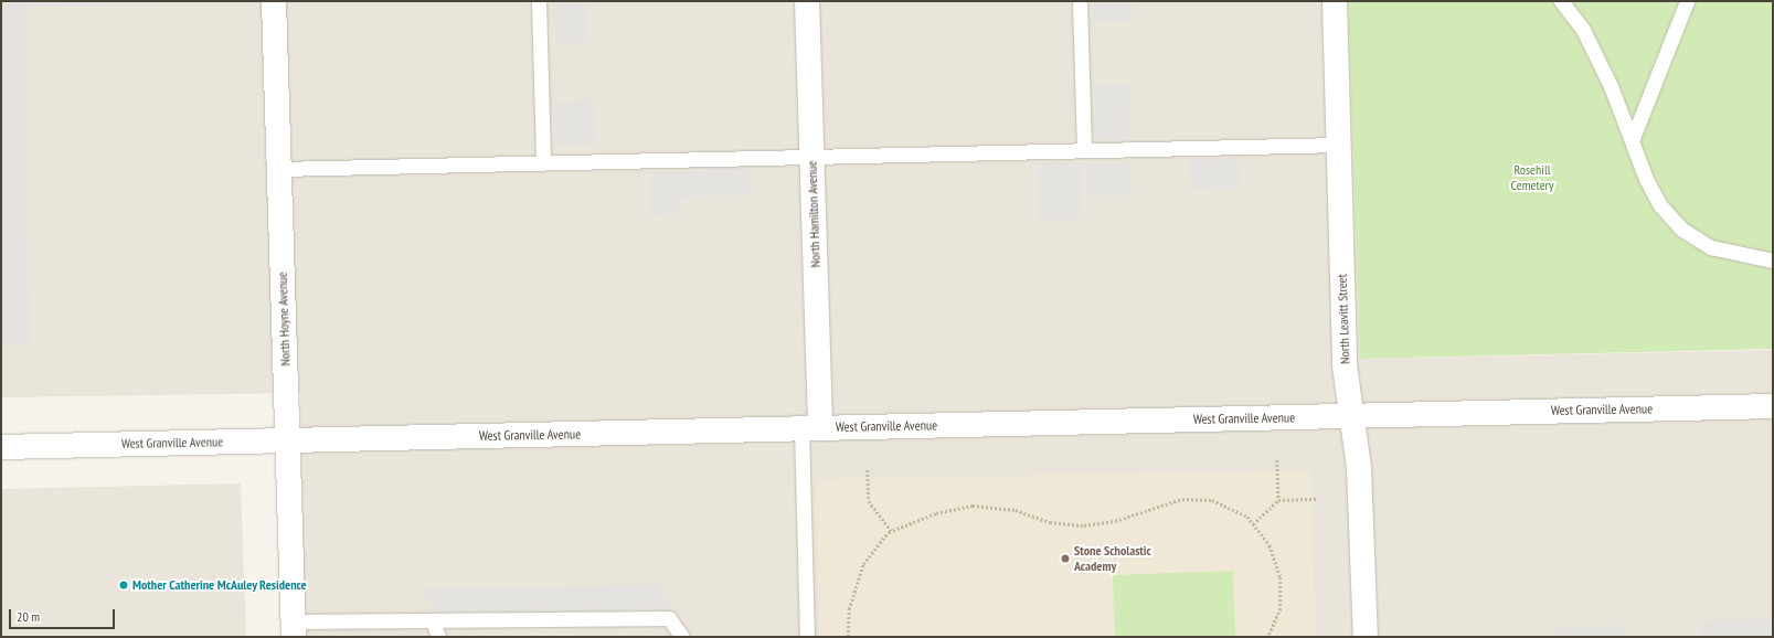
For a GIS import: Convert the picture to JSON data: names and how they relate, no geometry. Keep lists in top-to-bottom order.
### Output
{
  "streets": {
    "street": [
      "North Hamilton Avenue",
      "North Hoyne Avenue",
      "North Leavitt Street",
      "West Granville Avenue"
    ]
  },
  "crossings": [
    ["North Hamilton Avenue", "West Granville Avenue"],
    ["North Hoyne Avenue", "West Granville Avenue"],
    ["North Leavitt Street", "West Granville Avenue"]
  ],
  "parks": ["Rosehill Cemetery"],
  "places": ["Stone Scholastic Academy", "Mother Catherine McAuley Residence"],
  "scale_bar": "20 m"
}
